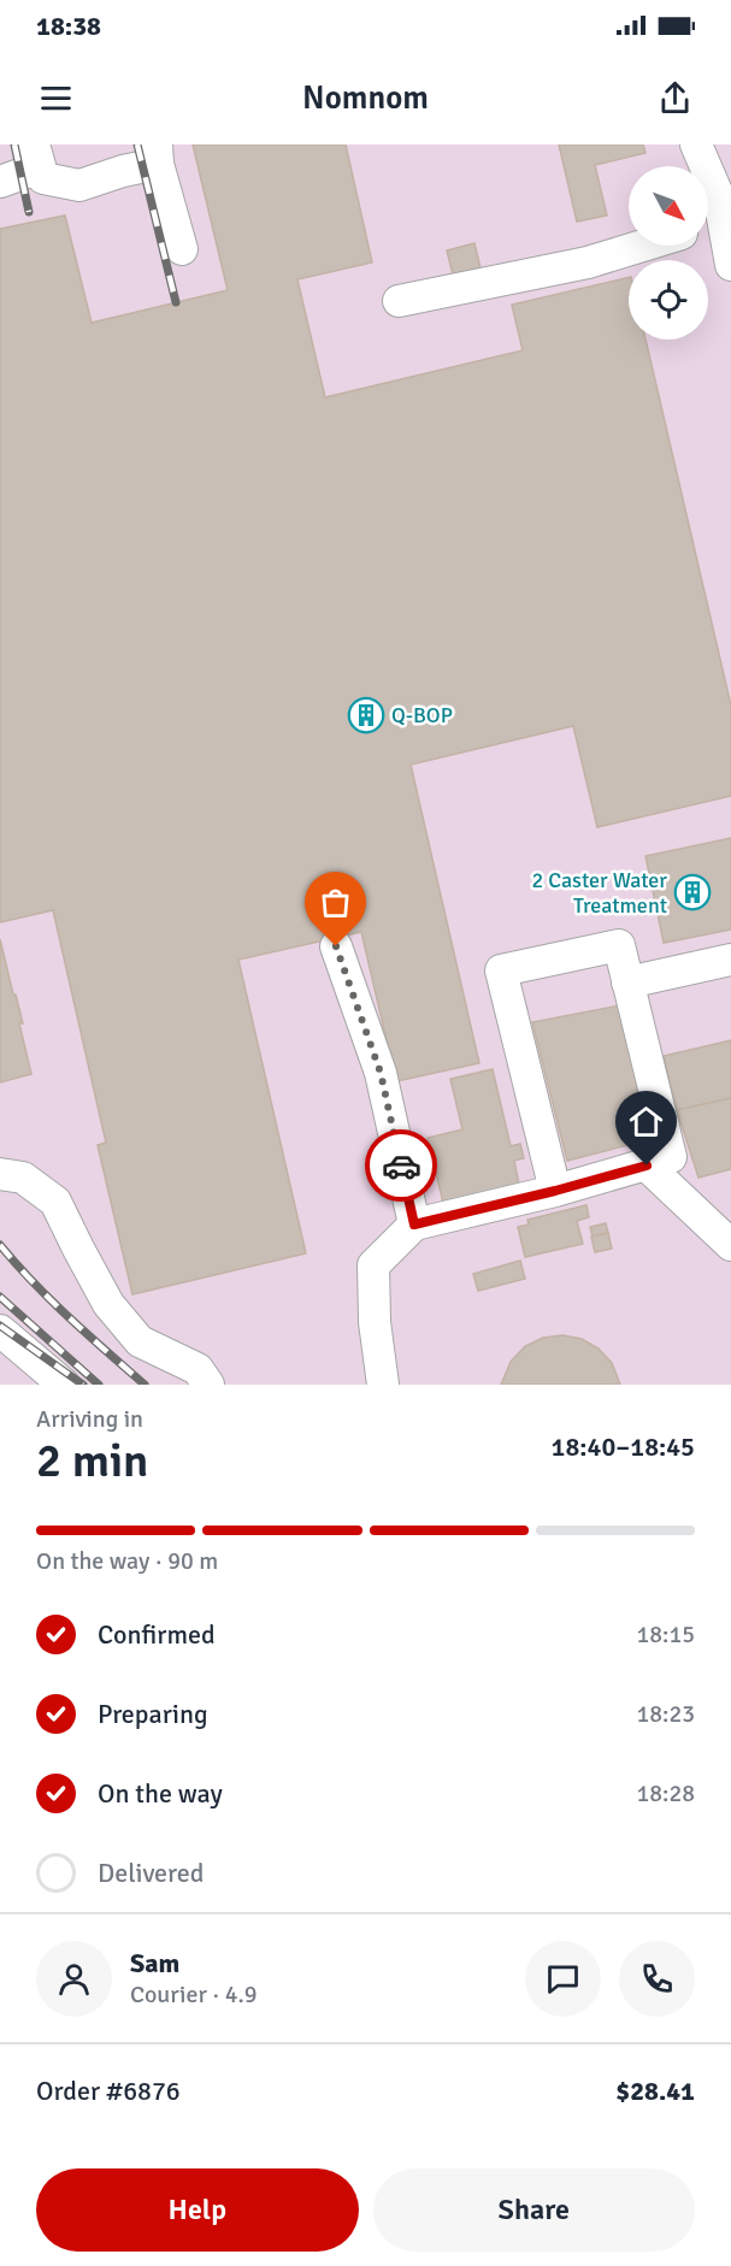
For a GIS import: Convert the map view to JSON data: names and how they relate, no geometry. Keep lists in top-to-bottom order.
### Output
{
  "places": {
    "building": ["Q-BOP", "2 Caster Water Treatment"]
  },
  "north": "bottom right",
  "page": {
    "status": "18:38",
    "header": "Nomnom",
    "heading": ["2 min", "Arriving in", "18:40–18:45"],
    "panel": [
      "Sam",
      "Courier · 4.9",
      "Order #6876",
      "$28.41"
    ],
    "bar": "On the way · 90 m",
    "list": [
      ["Confirmed", "18:15"],
      ["Preparing", "18:23"],
      ["On the way", "18:28"],
      "Delivered"
    ],
    "buttons": ["Help", "Share"]
  }
}
